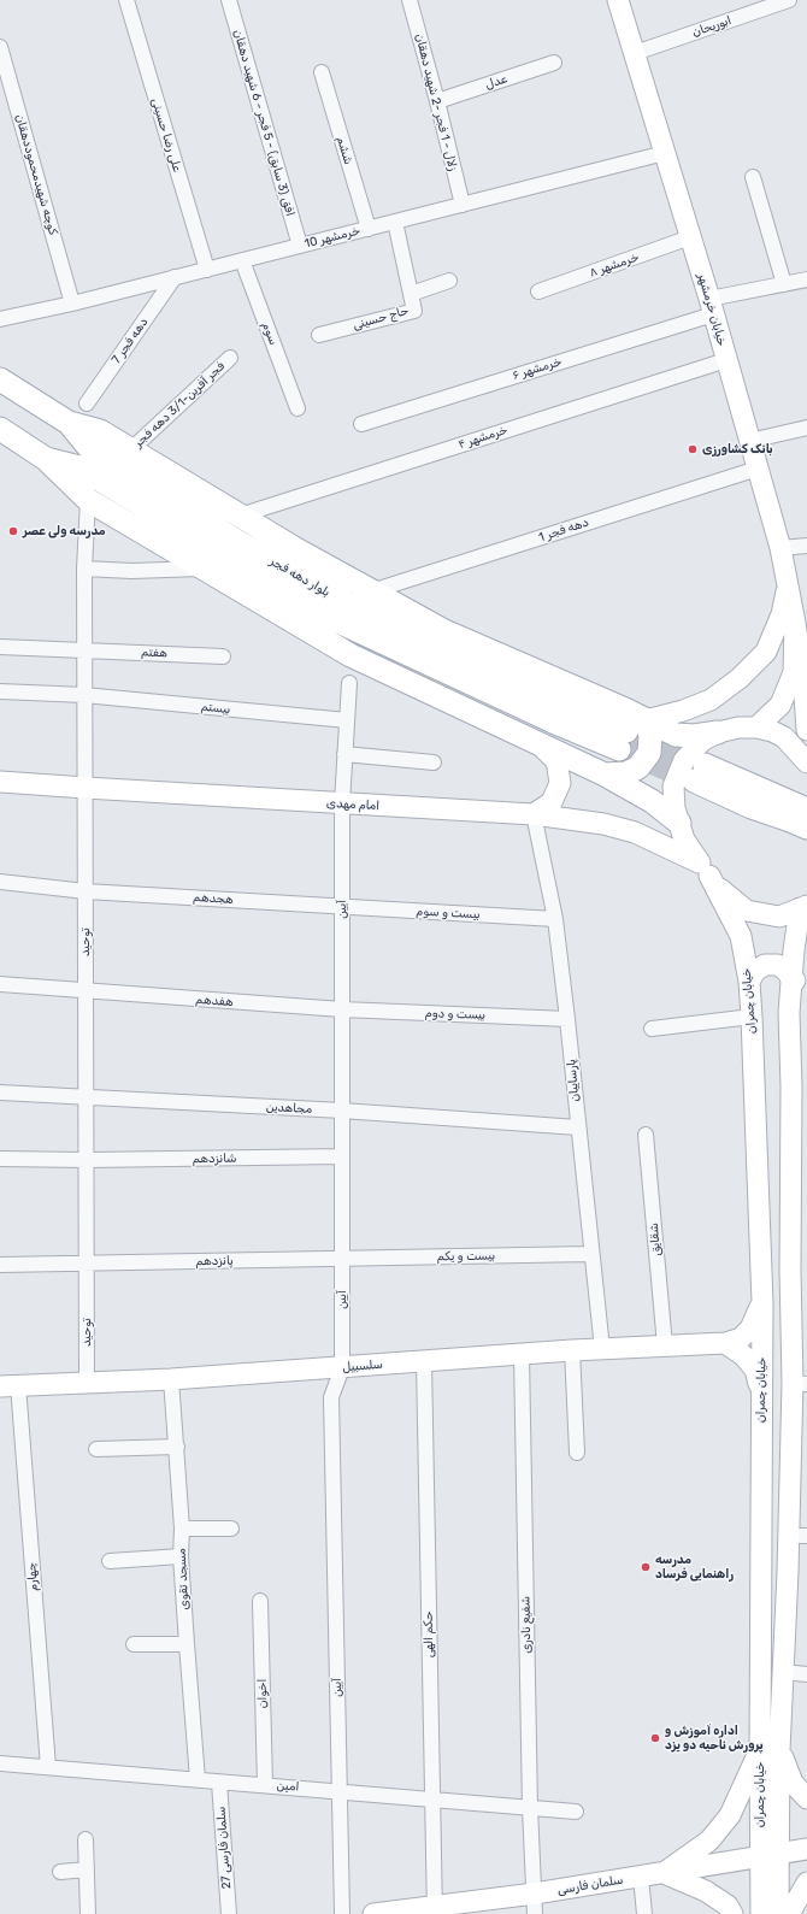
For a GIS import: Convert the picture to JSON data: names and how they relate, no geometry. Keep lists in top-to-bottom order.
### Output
{
  "streets": {
    "main road": [
      "خیابان خرمشهر",
      "بلوار دهه فجر",
      "امام مهدی",
      "خیابان چمران",
      "سلسبیل",
      "سلمان فارسی"
    ],
    "street": [
      "ابوریحان",
      "عدل",
      "زلال - 1 فجر -2 شهید دهقان",
      "افق (3 سابق) - 5 فجر - 6 شهید دهقان",
      "علی رضا حسینی",
      "ششم",
      "کوچه شهیدمحموددهقان",
      "خرمشهر 10",
      "خرمشهر ۸",
      "حاج حسینی",
      "سوم",
      "دهه فجر 7",
      "خرمشهر ۶",
      "فجر آفرین-3/1 دهه فجر",
      "خرمشهر ۴",
      "دهه فجر 1",
      "هفتم",
      "بیستم",
      "هجدهم",
      "آیین",
      "بیست و سوم",
      "توحید",
      "هفدهم",
      "بیست و دوم",
      "پارساییان",
      "مجاهدین",
      "شانزدهم",
      "شقایق",
      "بیست و یکم",
      "پانزدهم",
      "چهارم",
      "مسجد تقوی",
      "شفیع نادری",
      "حکم الهی",
      "اخوان",
      "امین",
      "سلمان فارسی 27"
    ]
  },
  "crossings": [
    ["ابوریحان", "خیابان خرمشهر"],
    ["عدل", "زلال - 1 فجر -2 شهید دهقان"],
    ["زلال - 1 فجر -2 شهید دهقان", "خرمشهر 10"],
    ["افق (3 سابق) - 5 فجر - 6 شهید دهقان", "خرمشهر 10"],
    ["علی رضا حسینی", "خرمشهر 10"],
    ["ششم", "خرمشهر 10"],
    ["کوچه شهیدمحموددهقان", "خرمشهر 10"],
    ["خرمشهر 10", "خیابان خرمشهر"],
    ["خرمشهر 10", "حاج حسینی"],
    ["خرمشهر 10", "سوم"],
    ["خرمشهر 10", "دهه فجر 7"],
    ["خرمشهر ۸", "خیابان خرمشهر"],
    ["خیابان خرمشهر", "خرمشهر ۶"],
    ["خیابان خرمشهر", "خرمشهر ۴"],
    ["خیابان خرمشهر", "دهه فجر 1"],
    ["هفتم", "توحید"],
    ["بیستم", "آیین"],
    ["بیستم", "توحید"],
    ["امام مهدی", "آیین"],
    ["امام مهدی", "توحید"],
    ["امام مهدی", "خیابان چمران"],
    ["امام مهدی", "پارساییان"],
    ["هجدهم", "آیین"],
    ["هجدهم", "بیست و سوم"],
    ["هجدهم", "توحید"],
    ["آیین", "بیست و سوم"],
    ["آیین", "هفدهم"],
    ["آیین", "بیست و دوم"],
    ["آیین", "مجاهدین"],
    ["آیین", "شانزدهم"],
    ["آیین", "بیست و یکم"],
    ["آیین", "پانزدهم"],
    ["آیین", "سلسبیل"],
    ["آیین", "امین"],
    ["بیست و سوم", "پارساییان"],
    ["توحید", "هفدهم"],
    ["توحید", "مجاهدین"],
    ["توحید", "شانزدهم"],
    ["توحید", "پانزدهم"],
    ["توحید", "سلسبیل"],
    ["هفدهم", "بیست و دوم"],
    ["خیابان چمران", "سلسبیل"],
    ["خیابان چمران", "سلمان فارسی"],
    ["بیست و دوم", "پارساییان"],
    ["پارساییان", "مجاهدین"],
    ["پارساییان", "بیست و یکم"],
    ["پارساییان", "سلسبیل"],
    ["شقایق", "سلسبیل"],
    ["بیست و یکم", "پانزدهم"],
    ["سلسبیل", "چهارم"],
    ["سلسبیل", "مسجد تقوی"],
    ["سلسبیل", "شفیع نادری"],
    ["سلسبیل", "حکم الهی"],
    ["چهارم", "امین"],
    ["مسجد تقوی", "امین"],
    ["شفیع نادری", "امین"],
    ["شفیع نادری", "سلمان فارسی"],
    ["حکم الهی", "امین"],
    ["حکم الهی", "سلمان فارسی"],
    ["اخوان", "امین"],
    ["امین", "سلمان فارسی 27"]
  ],
  "places": [
    "بانک کشاورزی",
    "مدرسه ولی عصر",
    "مدرسه راهنمایی فرساد",
    "اداره آموزش و پرورش ناحیه دو یزد"
  ]
}
